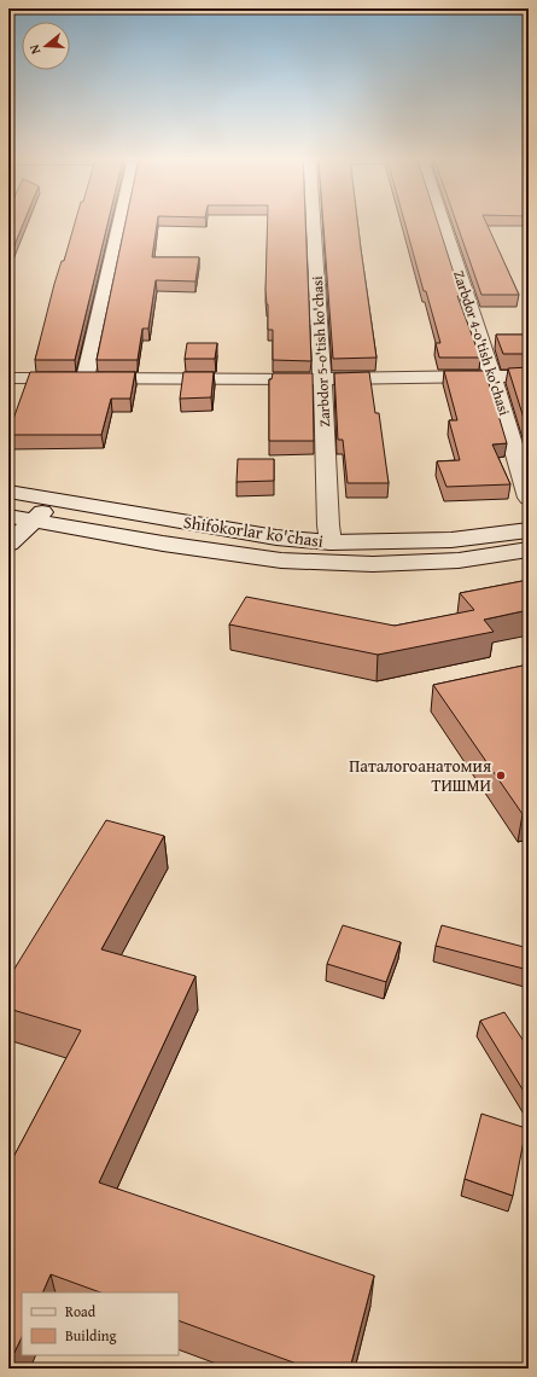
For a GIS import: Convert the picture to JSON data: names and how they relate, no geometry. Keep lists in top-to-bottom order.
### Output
{
  "streets": {
    "street": ["Zarbdor 4-o'tish ko'chasi", "Zarbdor 5-o'tish ko'chasi", "Shifokorlar ko'chasi"]
  },
  "crossings": [
    ["Zarbdor 5-o'tish ko'chasi", "Shifokorlar ko'chasi"]
  ],
  "places": ["Паталогоанатомия ТИШМИ"],
  "legend": ["Road", "Building"],
  "north": "left"
}
